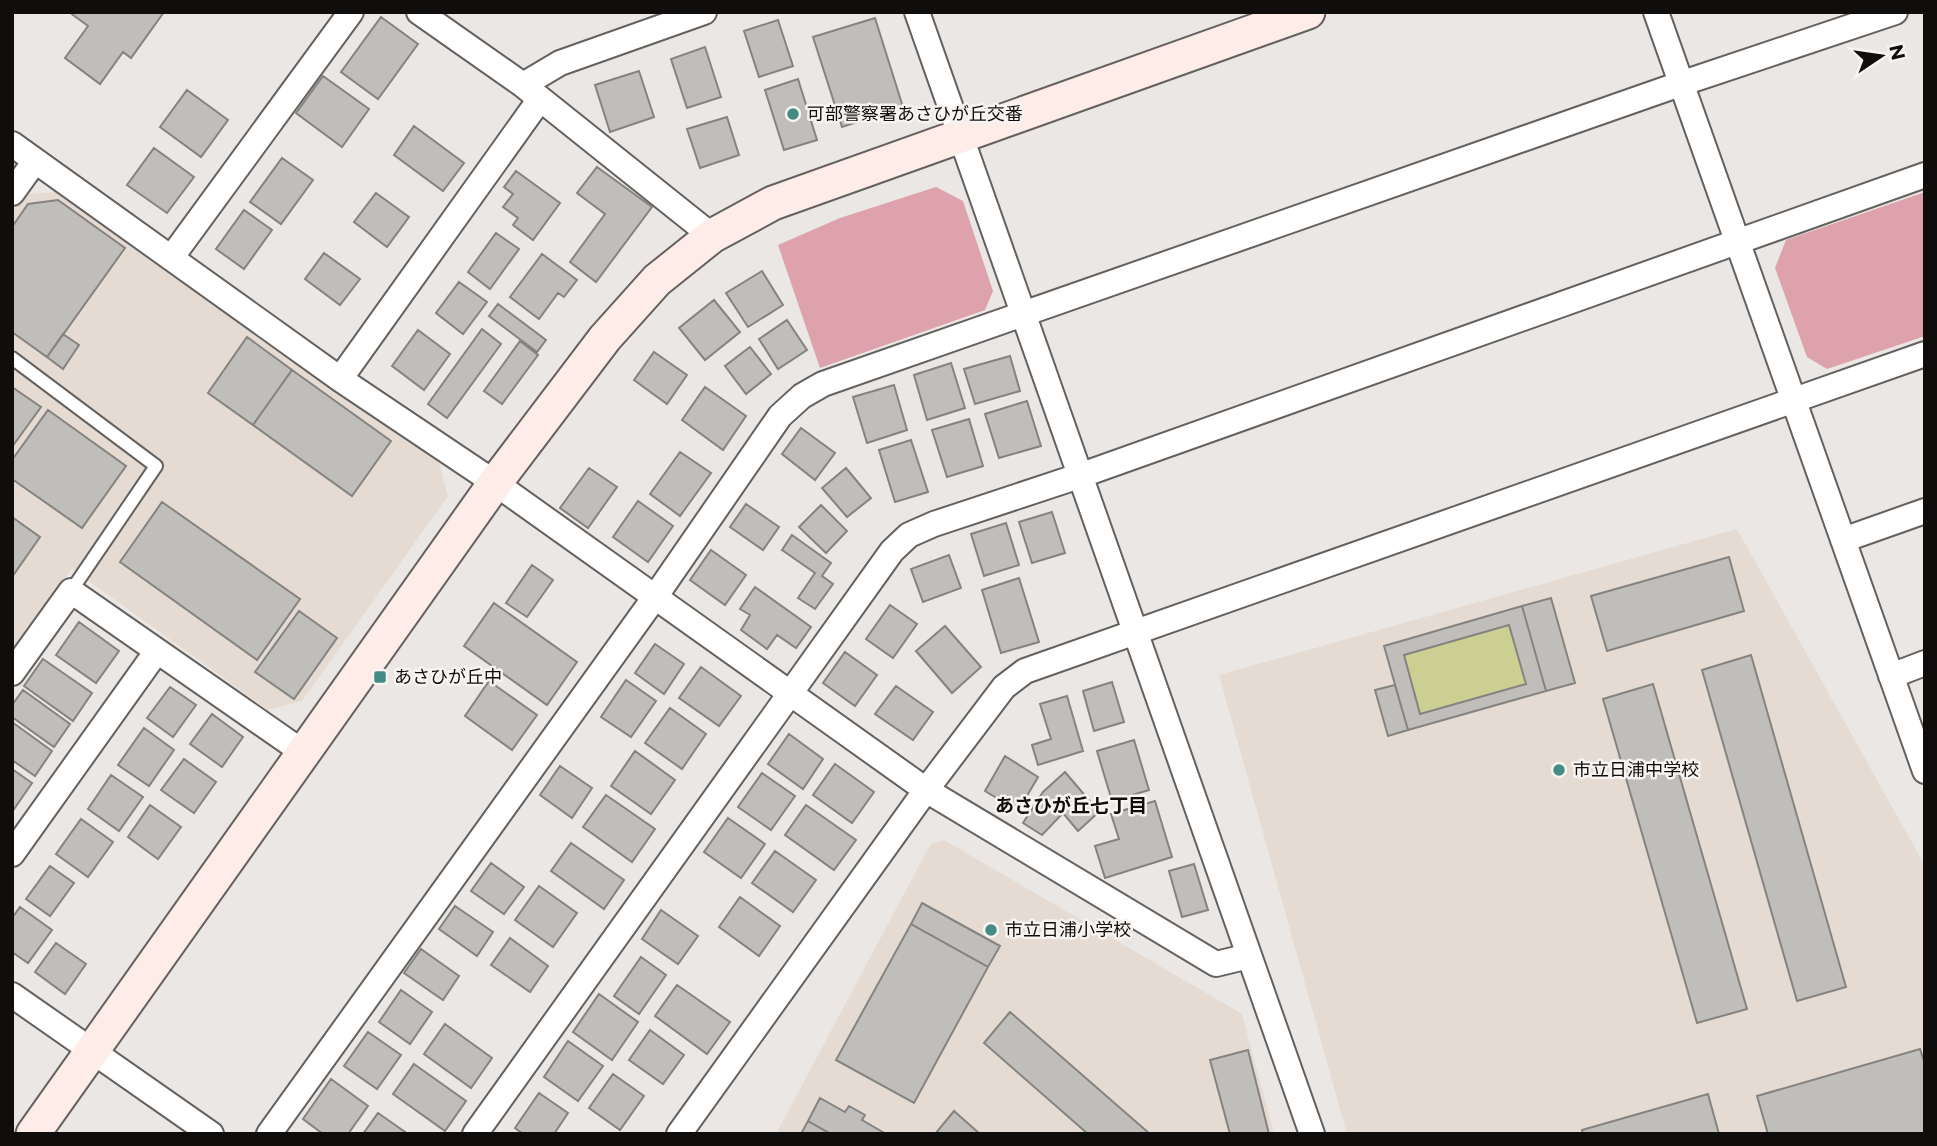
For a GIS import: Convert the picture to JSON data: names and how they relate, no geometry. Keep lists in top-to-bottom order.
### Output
{
  "districts": ["あさひが丘七丁目"],
  "places": {
    "other": ["可部警察署あさひが丘交番", "市立日浦中学校", "市立日浦小学校"],
    "transit": ["あさひが丘中"]
  },
  "north": "right"
}
